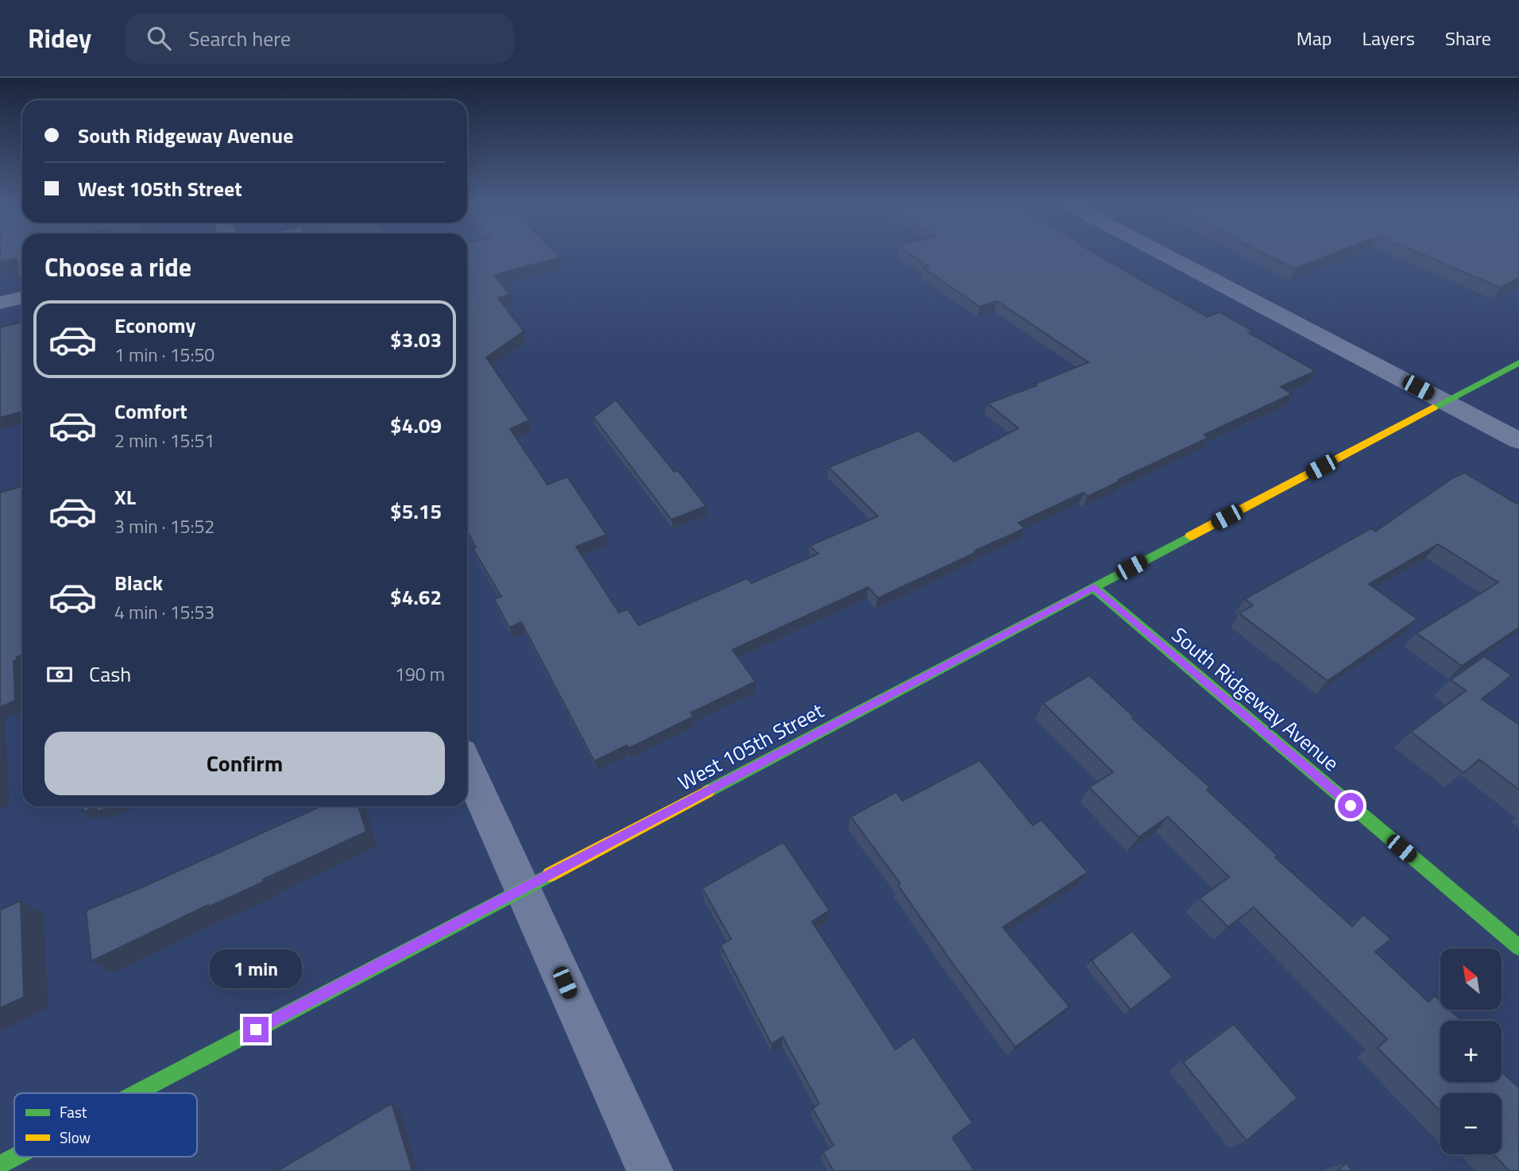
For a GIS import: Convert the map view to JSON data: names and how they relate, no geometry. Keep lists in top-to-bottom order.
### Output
{
  "streets": {
    "street": ["South Ridgeway Avenue", "West 105th Street"]
  },
  "crossings": [
    ["South Ridgeway Avenue", "West 105th Street"]
  ],
  "legend": ["Fast", "Slow"],
  "north": "top left",
  "page": {
    "header": "Ridey",
    "search": "Search here",
    "nav": ["Map", "Layers", "Share"],
    "banner": ["South Ridgeway Avenue", "West 105th Street"],
    "heading": "Choose a ride",
    "list": [
      {
        "name": "Economy",
        "note": "1 min · 15:50",
        "value": "$3.03"
      },
      {
        "name": "Comfort",
        "note": "2 min · 15:51",
        "value": "$4.09"
      },
      {
        "name": "XL",
        "note": "3 min · 15:52",
        "value": "$5.15"
      },
      {
        "name": "Black",
        "note": "4 min · 15:53",
        "value": "$4.62"
      }
    ],
    "pay": ["Cash", "190 m"],
    "buttons": "Confirm",
    "map_buttons": ["+", "−"],
    "bubble": "1 min"
  }
}
